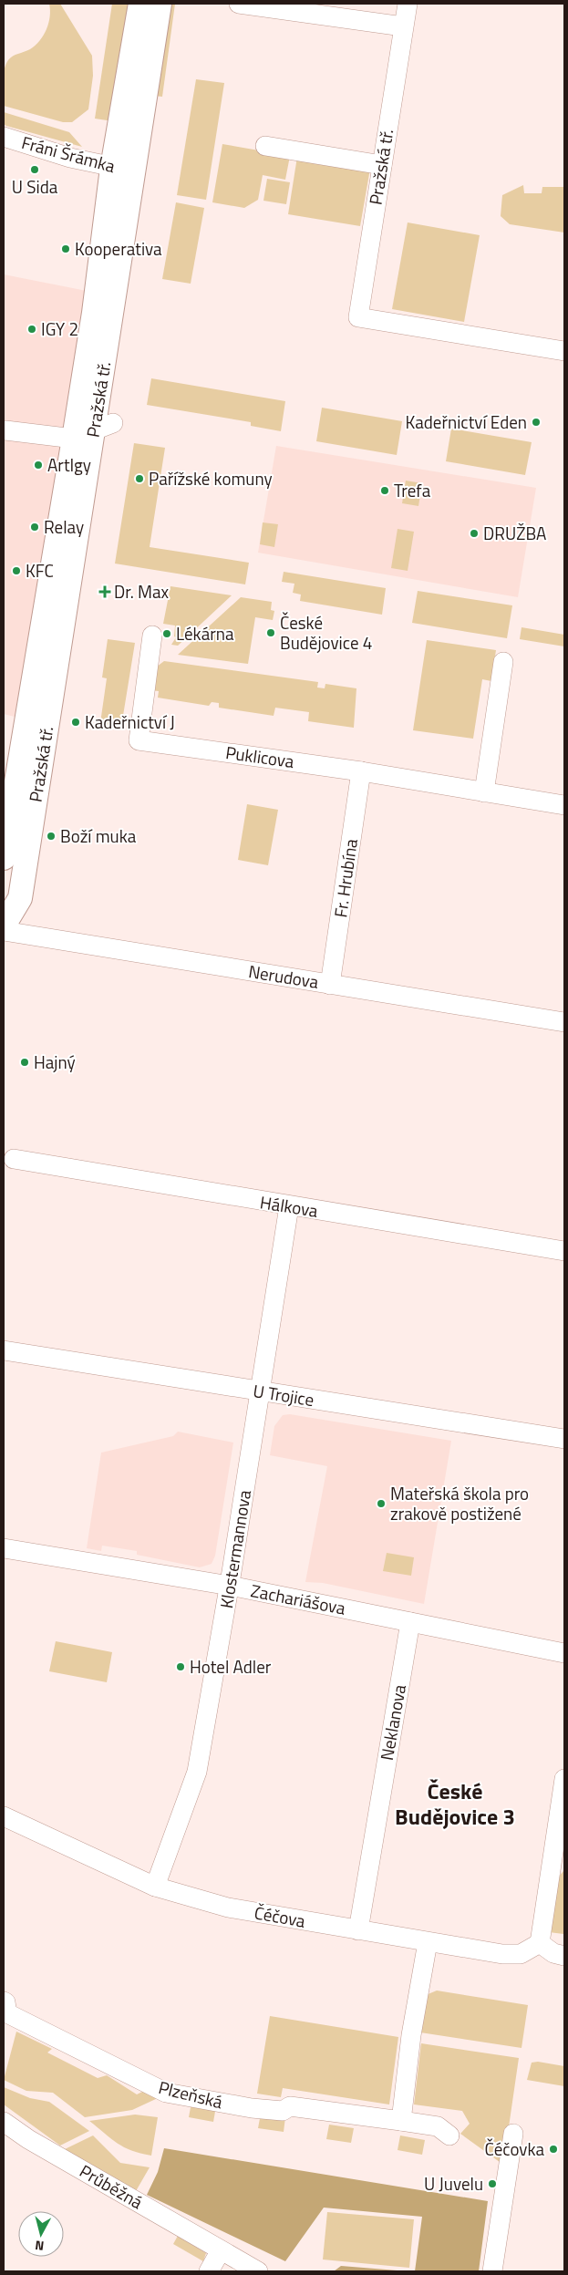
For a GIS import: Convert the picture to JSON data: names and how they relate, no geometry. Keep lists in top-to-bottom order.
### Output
{
  "streets": {
    "street": [
      "Fráni Šrámka",
      "Pražská tř.",
      "Puklicova",
      "Fr. Hrubína",
      "Nerudova",
      "Hálkova",
      "U Trojice",
      "Klostermannova",
      "Zachariášova",
      "Neklanova",
      "Čéčova",
      "Plzeňská",
      "Průběžná"
    ]
  },
  "crossings": [
    ["Fráni Šrámka", "Pražská tř."],
    ["Puklicova", "Fr. Hrubína"],
    ["Fr. Hrubína", "Nerudova"],
    ["Hálkova", "Klostermannova"],
    ["U Trojice", "Klostermannova"],
    ["Klostermannova", "Zachariášova"],
    ["Klostermannova", "Čéčova"],
    ["Zachariášova", "Neklanova"],
    ["Neklanova", "Čéčova"]
  ],
  "districts": ["České Budějovice 3"],
  "places": {
    "other": [
      "U Sida",
      "Kooperativa",
      "IGY 2",
      "Kadeřnictví Eden",
      "ArtIgy",
      "Pařížské komuny",
      "Trefa",
      "Relay",
      "DRUŽBA",
      "KFC",
      "České Budějovice 4",
      "Lékárna",
      "Kadeřnictví J",
      "Boží muka",
      "Hajný",
      "Mateřská škola pro zrakově postižené",
      "Hotel Adler",
      "Čéčovka",
      "U Juvelu"
    ],
    "health": ["Dr. Max"]
  },
  "north": "bottom"
}
